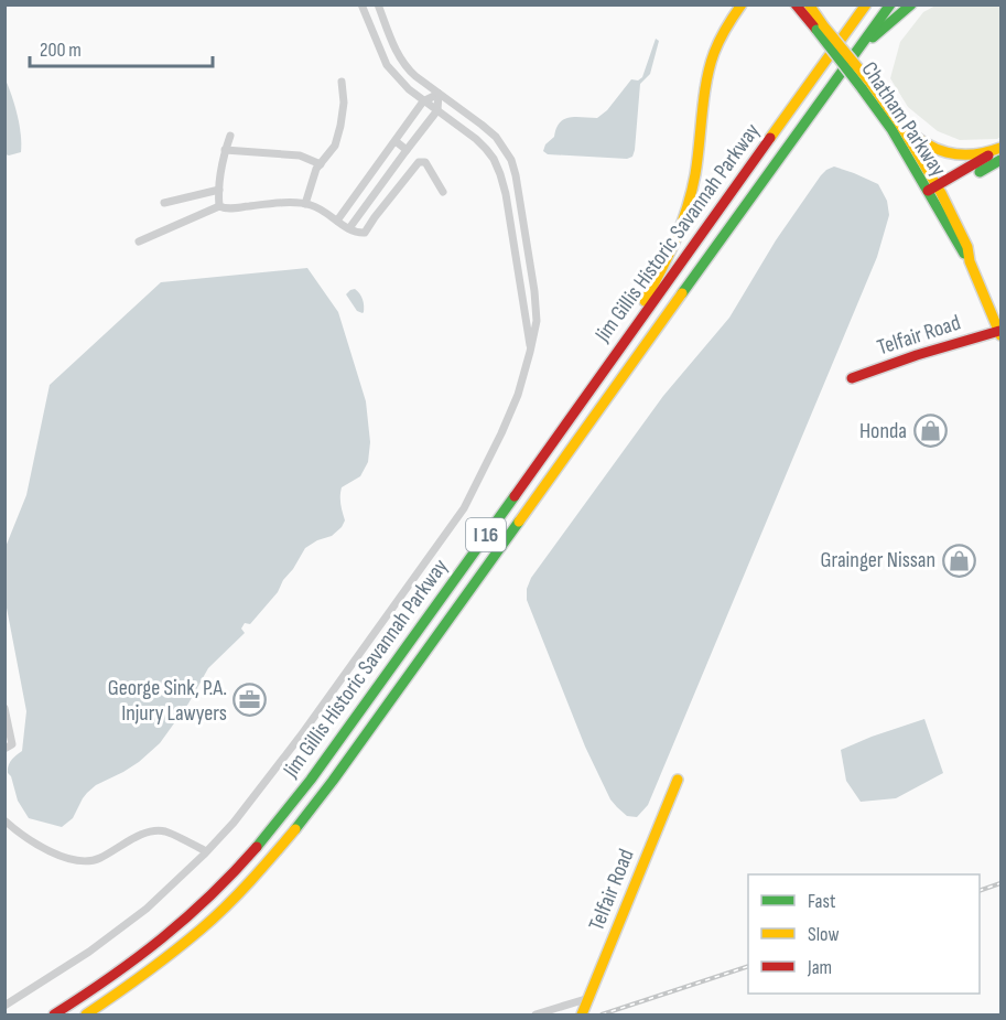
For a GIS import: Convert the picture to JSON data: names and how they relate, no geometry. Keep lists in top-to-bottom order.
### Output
{
  "streets": {
    "main road": [
      "Chatham Parkway",
      "Jim Gillis Historic Savannah Parkway",
      "Telfair Road",
      "I 16"
    ]
  },
  "crossings": [
    ["Chatham Parkway", "Telfair Road"]
  ],
  "places": {
    "shop": ["Honda", "Grainger Nissan"],
    "office": ["George Sink, P.A. Injury Lawyers"]
  },
  "legend": ["Fast", "Slow", "Jam"],
  "scale_bar": "200 m"
}
